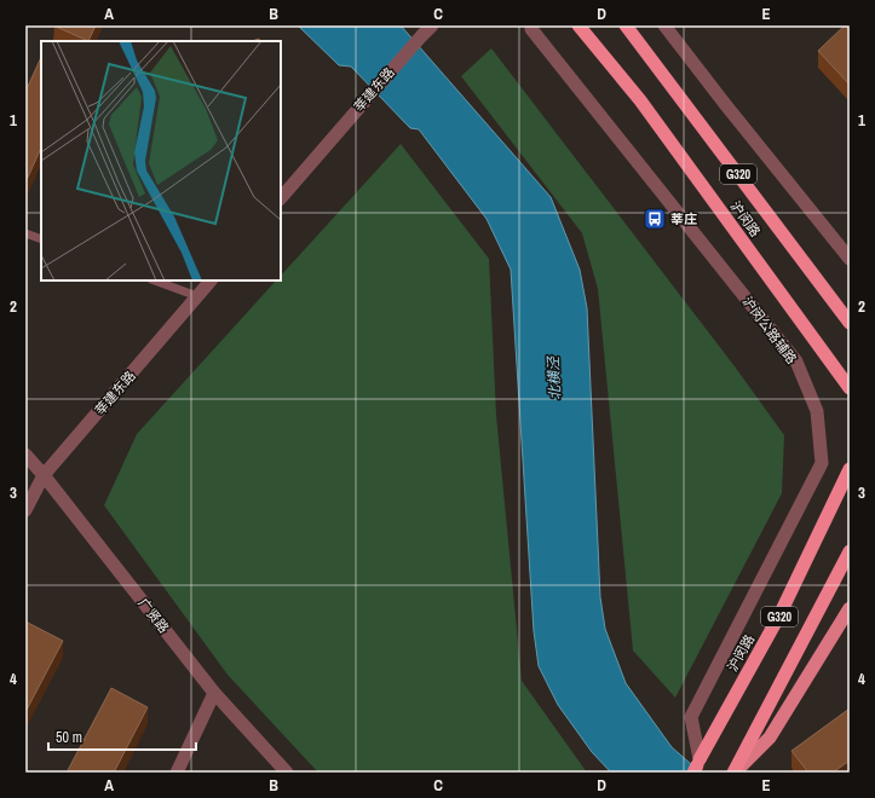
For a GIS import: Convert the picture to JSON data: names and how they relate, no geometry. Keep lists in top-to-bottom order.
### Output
{
  "streets": {
    "highway": ["G320", "沪闵路"],
    "street": ["莘建东路", "沪闵公路辅路", "广贤路"]
  },
  "crossings": [
    ["莘建东路", "广贤路"],
    ["沪闵路", "沪闵公路辅路"]
  ],
  "water": ["北横泾"],
  "places": {
    "bus stop": ["莘庄"]
  },
  "scale_bar": "50 m",
  "grid": {
    "columns": [
      "A",
      "B",
      "C",
      "D",
      "E"
    ],
    "rows": [
      "1",
      "2",
      "3",
      "4"
    ]
  }
}
